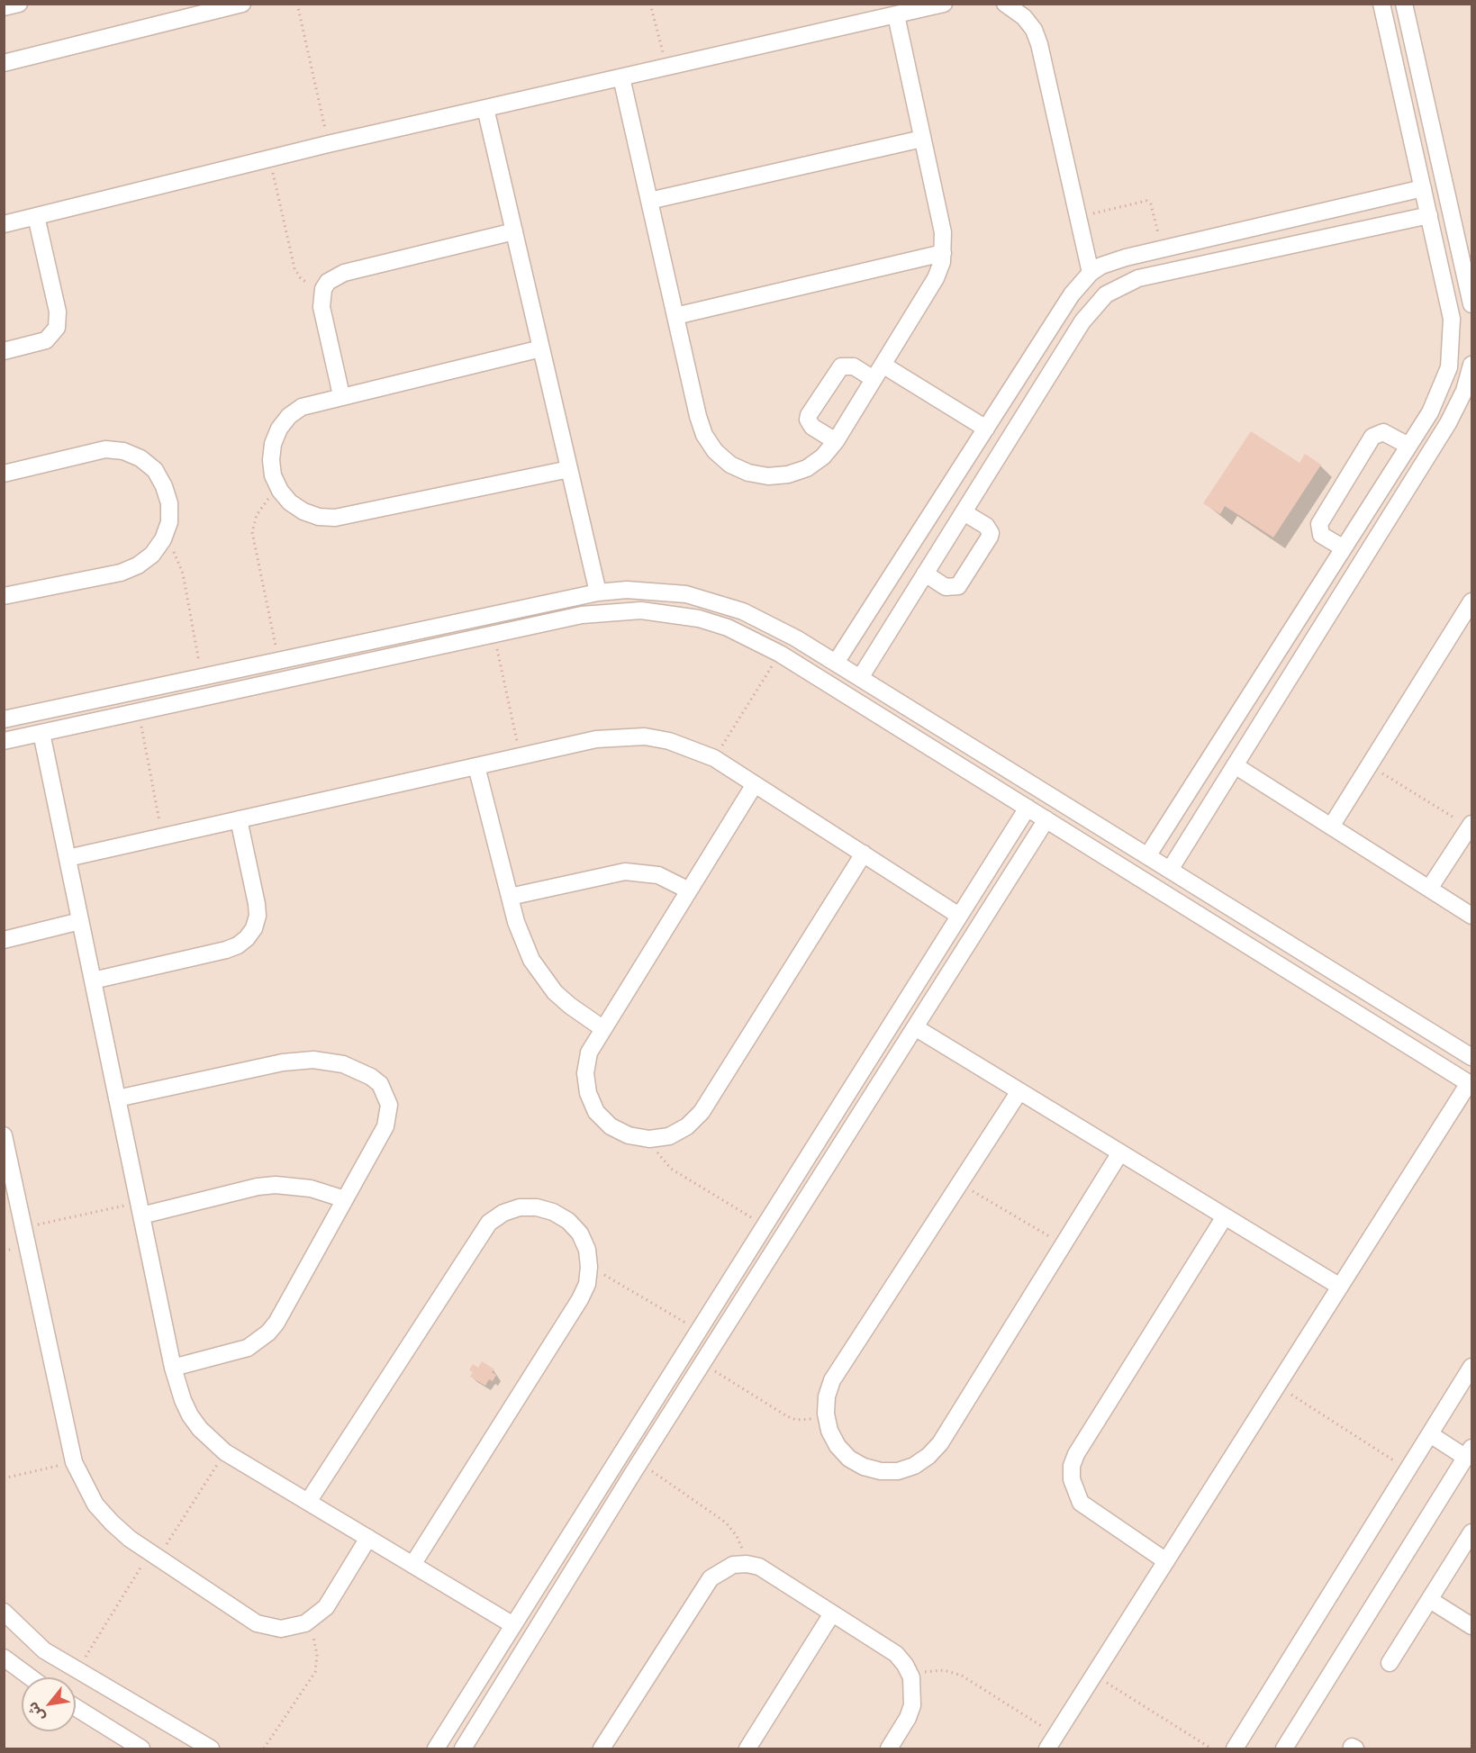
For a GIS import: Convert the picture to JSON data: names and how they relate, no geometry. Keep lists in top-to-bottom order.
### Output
{
  "north": "bottom left"
}
